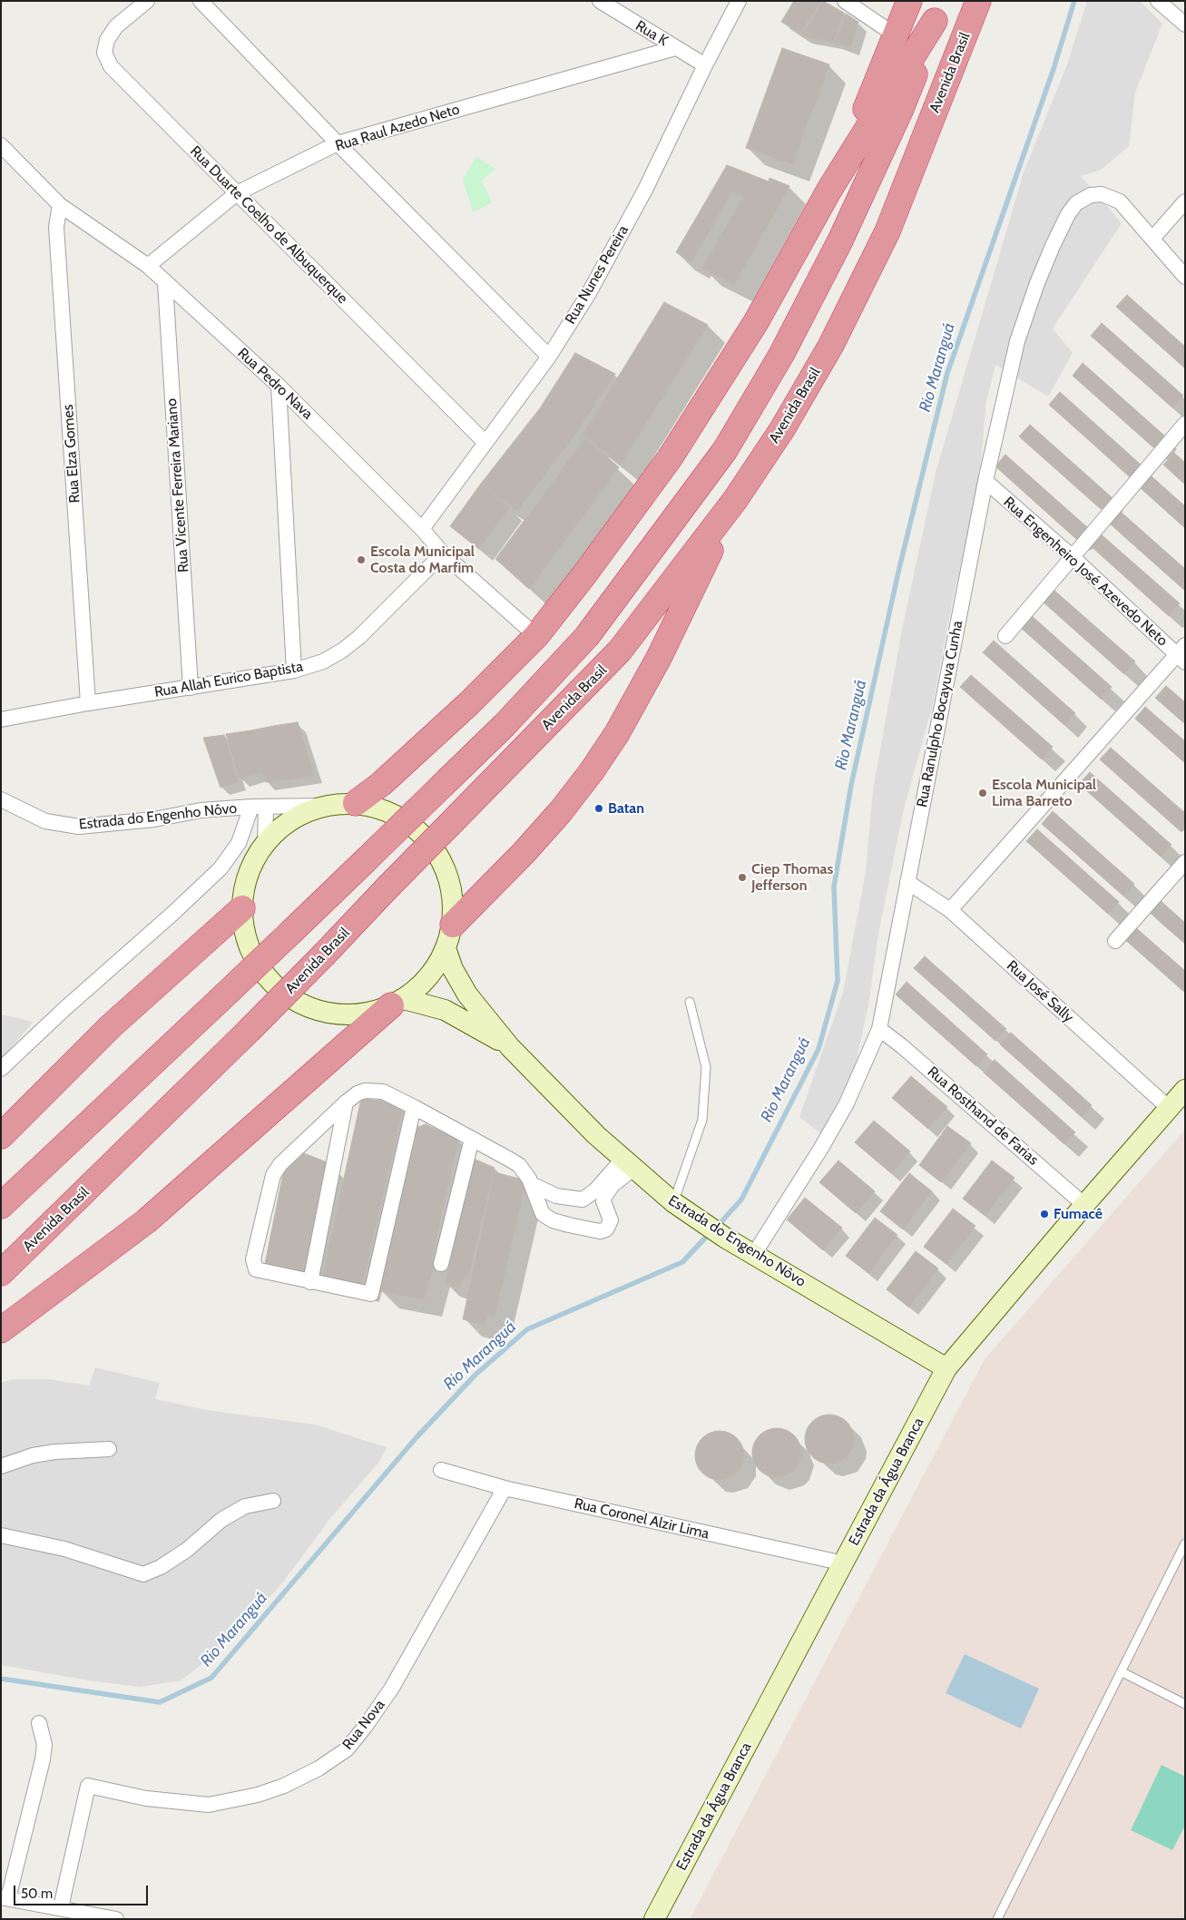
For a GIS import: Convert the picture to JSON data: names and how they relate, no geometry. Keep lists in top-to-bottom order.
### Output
{
  "streets": {
    "highway": ["Avenida Brasil"],
    "main road": ["Estrada do Engenho Nôvo", "Estrada da Água Branca"],
    "street": [
      "Rua K",
      "Rua Raul Azedo Neto",
      "Rua Duarte Coelho de Albuquerque",
      "Rua Nunes Pereira",
      "Rua Pedro Nava",
      "Rua Elza Gomes",
      "Rua Vicente Ferreira Mariano",
      "Rua Engenheiro José Azevedo Neto",
      "Rua Allah Eurico Baptista",
      "Rua Ranulpho Bocayuva Cunha",
      "Rua José Sally",
      "Rua Rosthand de Farias",
      "Rua Coronel Alzir Lima",
      "Rua Nova"
    ]
  },
  "crossings": [
    ["Rua K", "Rua Raul Azedo Neto"],
    ["Rua K", "Rua Nunes Pereira"],
    ["Rua Raul Azedo Neto", "Rua Duarte Coelho de Albuquerque"],
    ["Rua Raul Azedo Neto", "Rua Pedro Nava"],
    ["Rua Duarte Coelho de Albuquerque", "Rua Nunes Pereira"],
    ["Rua Nunes Pereira", "Rua Pedro Nava"],
    ["Rua Pedro Nava", "Rua Elza Gomes"],
    ["Rua Pedro Nava", "Rua Vicente Ferreira Mariano"],
    ["Rua Pedro Nava", "Rua Allah Eurico Baptista"],
    ["Rua Elza Gomes", "Rua Allah Eurico Baptista"],
    ["Rua Vicente Ferreira Mariano", "Rua Allah Eurico Baptista"],
    ["Rua Engenheiro José Azevedo Neto", "Rua Ranulpho Bocayuva Cunha"],
    ["Rua Ranulpho Bocayuva Cunha", "Estrada do Engenho Nôvo"],
    ["Rua Ranulpho Bocayuva Cunha", "Rua José Sally"],
    ["Rua Ranulpho Bocayuva Cunha", "Rua Rosthand de Farias"],
    ["Estrada do Engenho Nôvo", "Estrada da Água Branca"],
    ["Rua José Sally", "Estrada da Água Branca"],
    ["Rua Rosthand de Farias", "Estrada da Água Branca"],
    ["Estrada da Água Branca", "Rua Coronel Alzir Lima"],
    ["Rua Coronel Alzir Lima", "Rua Nova"]
  ],
  "water": ["Rio Maranguá"],
  "places": [
    "Escola Municipal Costa do Marfim",
    "Escola Municipal Lima Barreto",
    "Batan",
    "Ciep Thomas Jefferson",
    "Fumacê"
  ],
  "scale_bar": "50 m"
}
